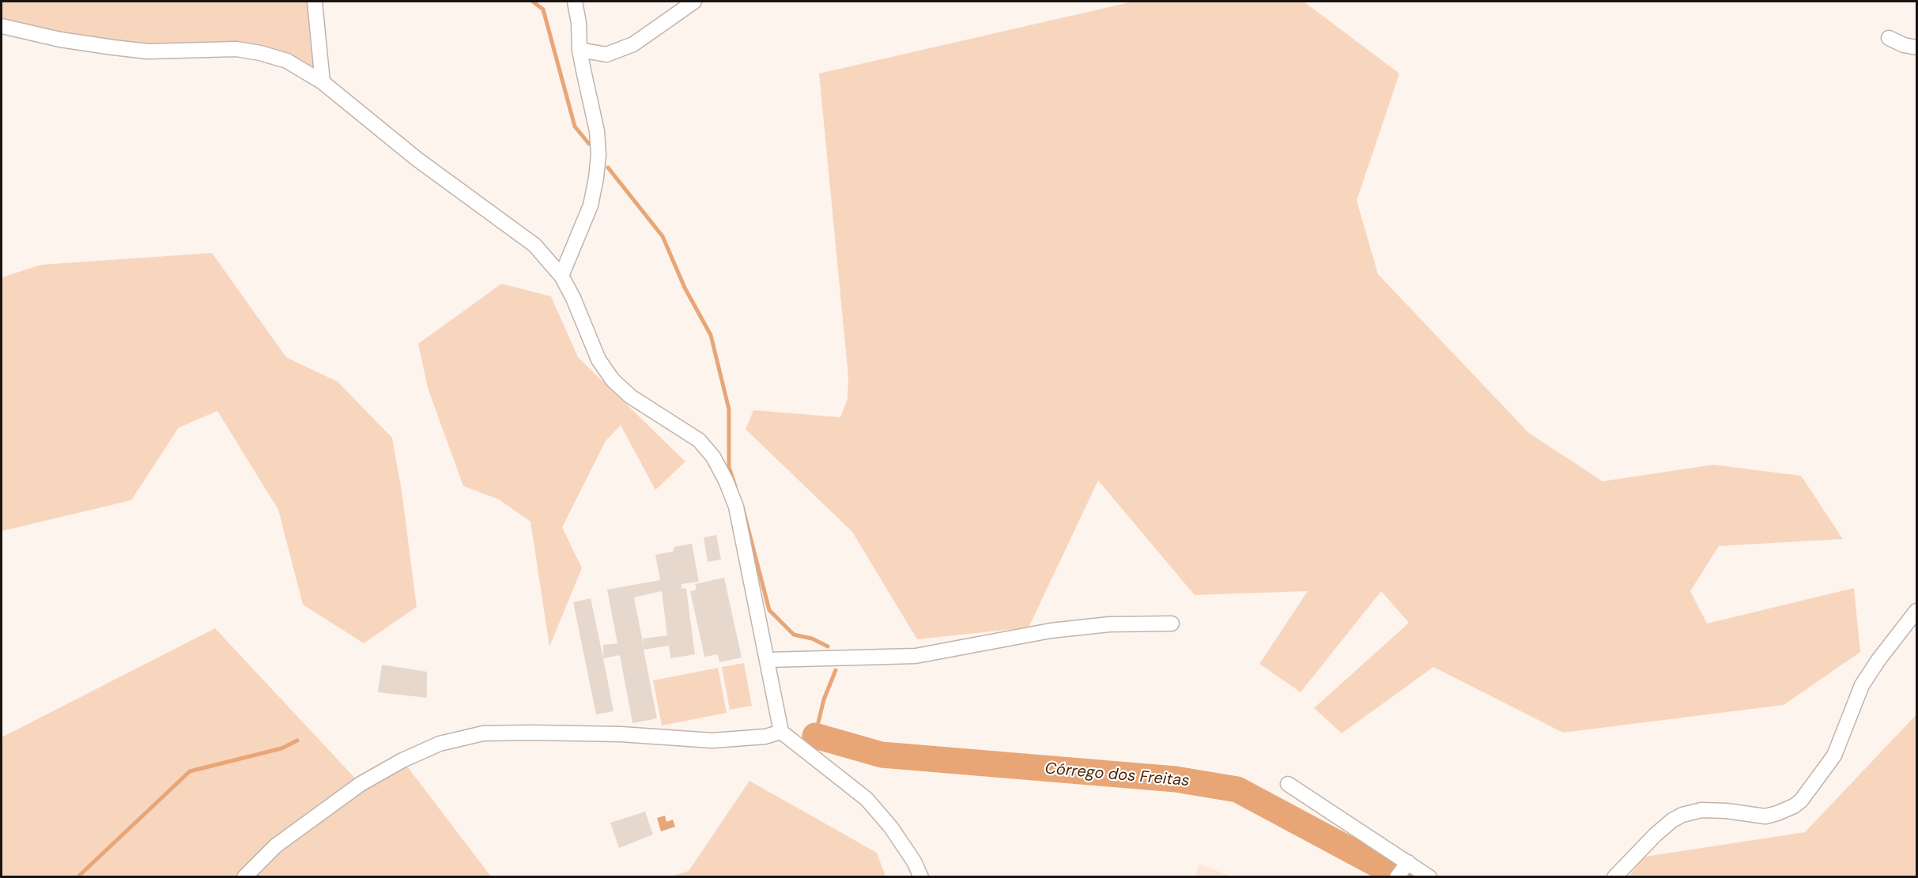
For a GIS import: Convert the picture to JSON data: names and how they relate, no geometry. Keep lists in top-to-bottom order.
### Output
{
  "water": ["Córrego dos Freitas"]
}
